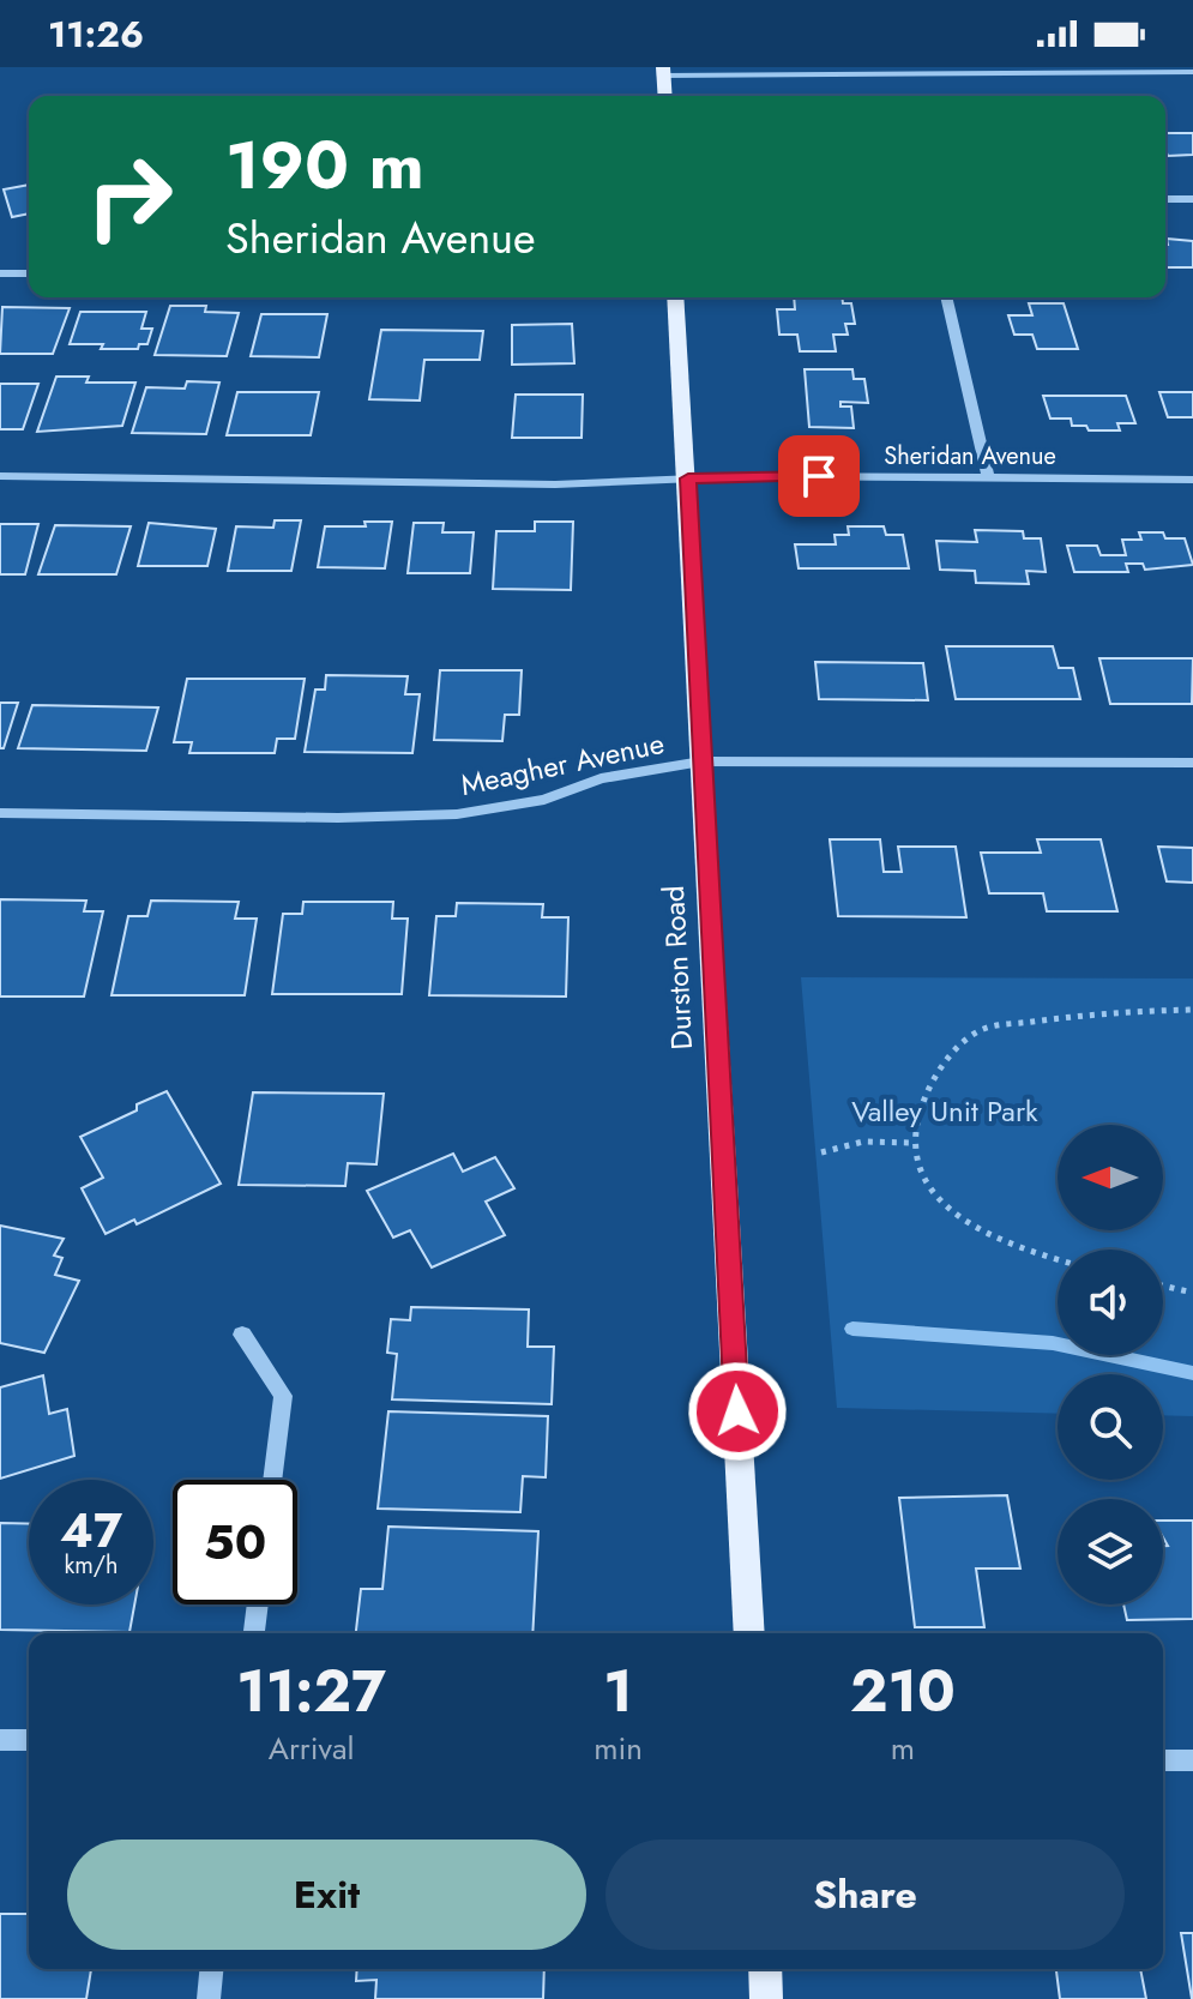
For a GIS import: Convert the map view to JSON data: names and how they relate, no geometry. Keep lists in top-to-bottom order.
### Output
{
  "streets": {
    "main road": ["Durston Road"],
    "street": ["Sheridan Avenue", "Meagher Avenue"]
  },
  "crossings": [
    ["Sheridan Avenue", "Durston Road"],
    ["Meagher Avenue", "Durston Road"]
  ],
  "parks": ["Valley Unit Park"],
  "north": "left",
  "page": {
    "status": "11:26",
    "turn": ["190 m", "Sheridan Avenue"],
    "speed": "47 km/h",
    "limit": "50",
    "eta": [
      "11:27",
      "Arrival",
      "1",
      "min",
      "210",
      "m"
    ],
    "buttons": ["Exit", "Share"]
  }
}
